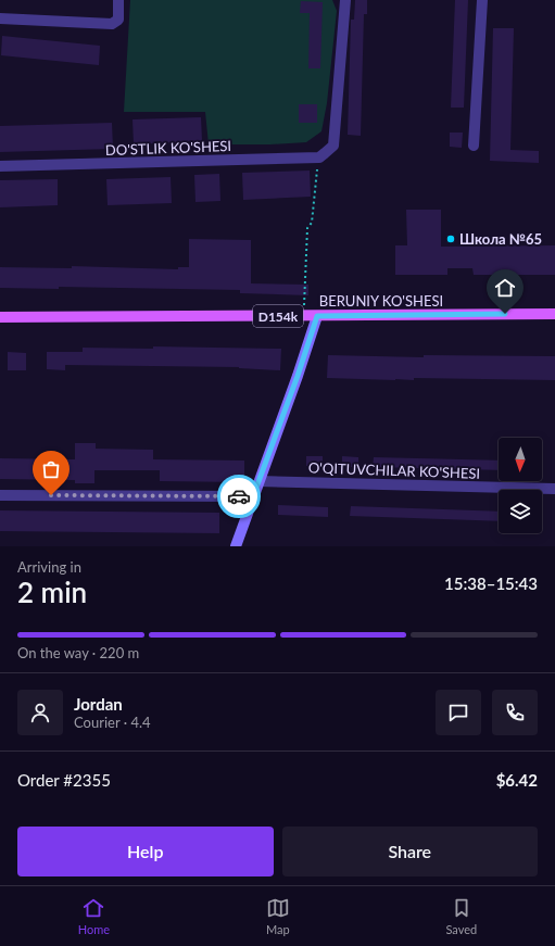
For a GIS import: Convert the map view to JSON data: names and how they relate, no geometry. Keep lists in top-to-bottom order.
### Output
{
  "streets": {
    "main road": ["BERUNIY KO'SHESI", "D154k"],
    "street": ["DO'STLIK KO'SHESI", "O'QITUVCHILAR KO'SHESI"]
  },
  "places": ["Школа №65"],
  "north": "bottom",
  "page": {
    "heading": ["2 min", "Arriving in", "15:38–15:43"],
    "panel": [
      "Jordan",
      "Courier · 4.4",
      "Order #2355",
      "$6.42"
    ],
    "bar": "On the way · 220 m",
    "buttons": ["Help", "Share"],
    "tabs": ["Home", "Map", "Saved"]
  }
}
